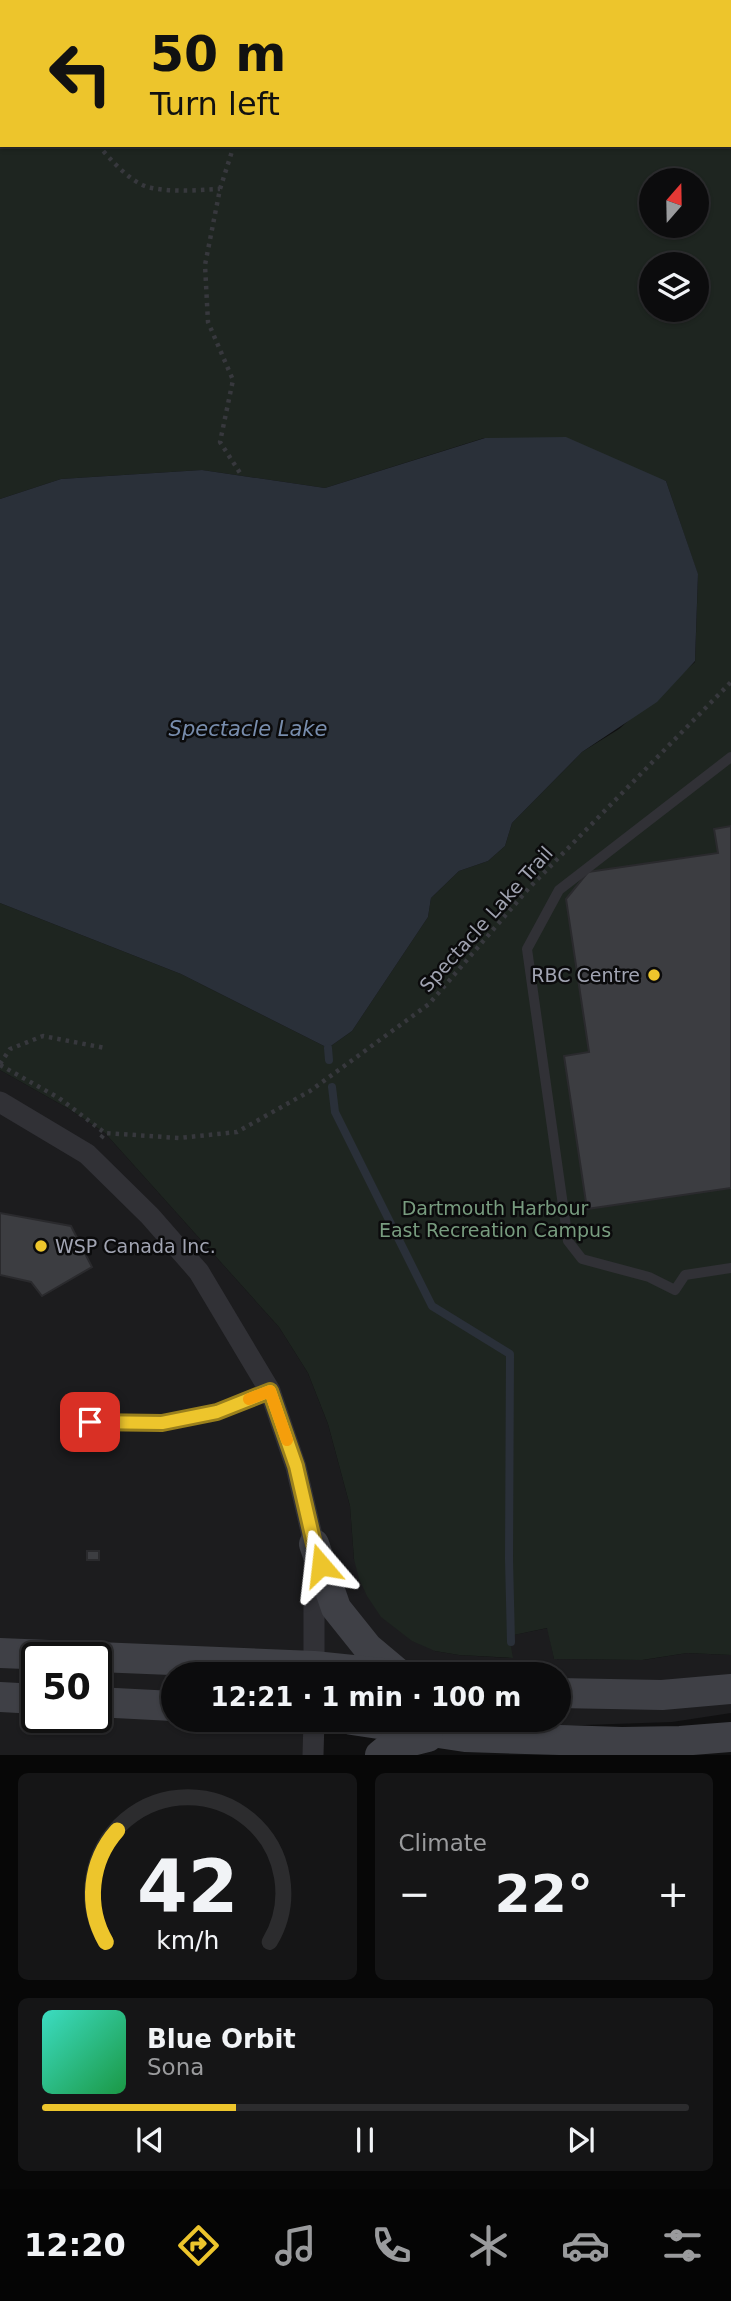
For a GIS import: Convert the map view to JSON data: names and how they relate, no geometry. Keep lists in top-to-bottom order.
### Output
{
  "streets": {
    "path": ["Spectacle Lake Trail"]
  },
  "water": ["Spectacle Lake"],
  "parks": ["Dartmouth Harbour East Recreation Campus"],
  "places": ["RBC Centre", "WSP Canada Inc."],
  "north": "top",
  "page": {
    "turn": ["50 m", "Turn left"],
    "limit": "50",
    "trip": "12:21 · 1 min · 100 m",
    "tile": "Climate",
    "heat": ["−", "22°", "+"],
    "song": ["Blue Orbit", "Sona"],
    "tabs": "12:20",
    "gauge": ["42", "km/h"]
  }
}
